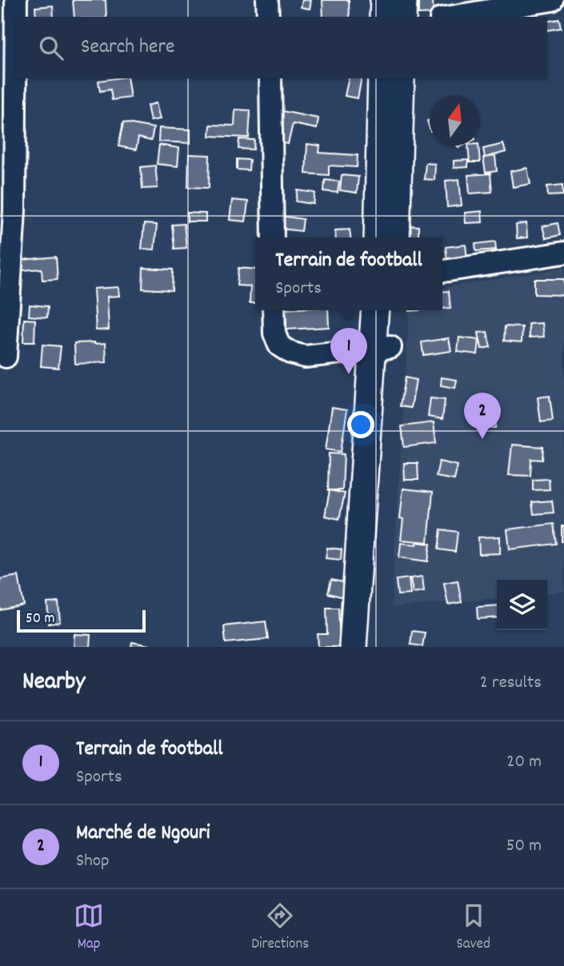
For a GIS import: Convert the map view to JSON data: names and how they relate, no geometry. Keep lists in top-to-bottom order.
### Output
{
  "scale_bar": "50 m",
  "north": "top",
  "page": {
    "search": "Search here",
    "popup": ["Terrain de football", "Sports"],
    "pins": ["1", "2"],
    "scale": "50 m",
    "heading": ["Nearby", "2 results"],
    "list": [
      {
        "mark": "1",
        "name": "Terrain de football",
        "note": "Sports",
        "value": "20 m"
      },
      {
        "mark": "2",
        "name": "Marché de Ngouri",
        "note": "Shop",
        "value": "50 m"
      }
    ],
    "nav": ["Map", "Directions", "Saved"]
  }
}
